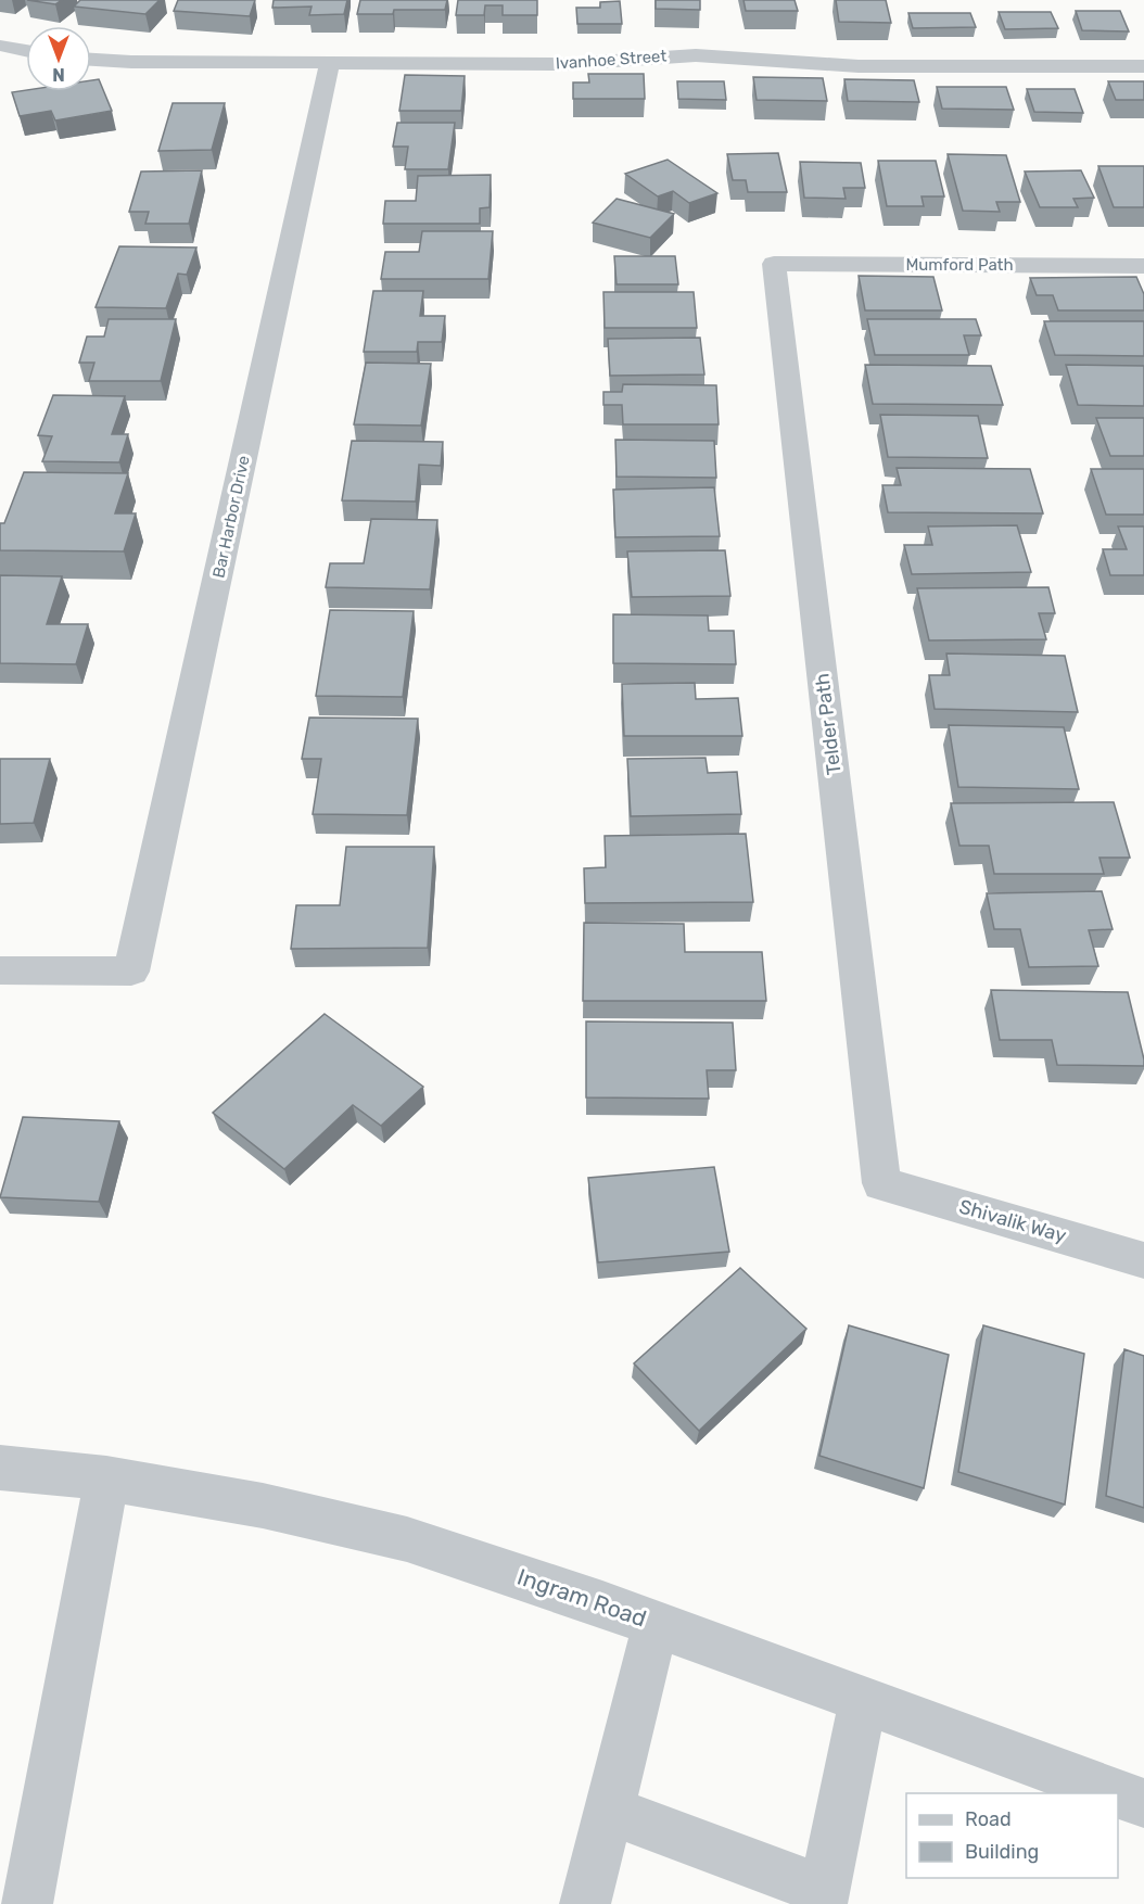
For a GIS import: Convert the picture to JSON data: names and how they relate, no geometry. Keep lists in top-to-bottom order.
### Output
{
  "streets": {
    "street": [
      "Ivanhoe Street",
      "Mumford Path",
      "Bar Harbor Drive",
      "Telder Path",
      "Shivalik Way",
      "Ingram Road"
    ]
  },
  "crossings": [
    ["Ivanhoe Street", "Bar Harbor Drive"],
    ["Mumford Path", "Telder Path"],
    ["Telder Path", "Shivalik Way"]
  ],
  "legend": ["Road", "Building"],
  "north": "bottom"
}
